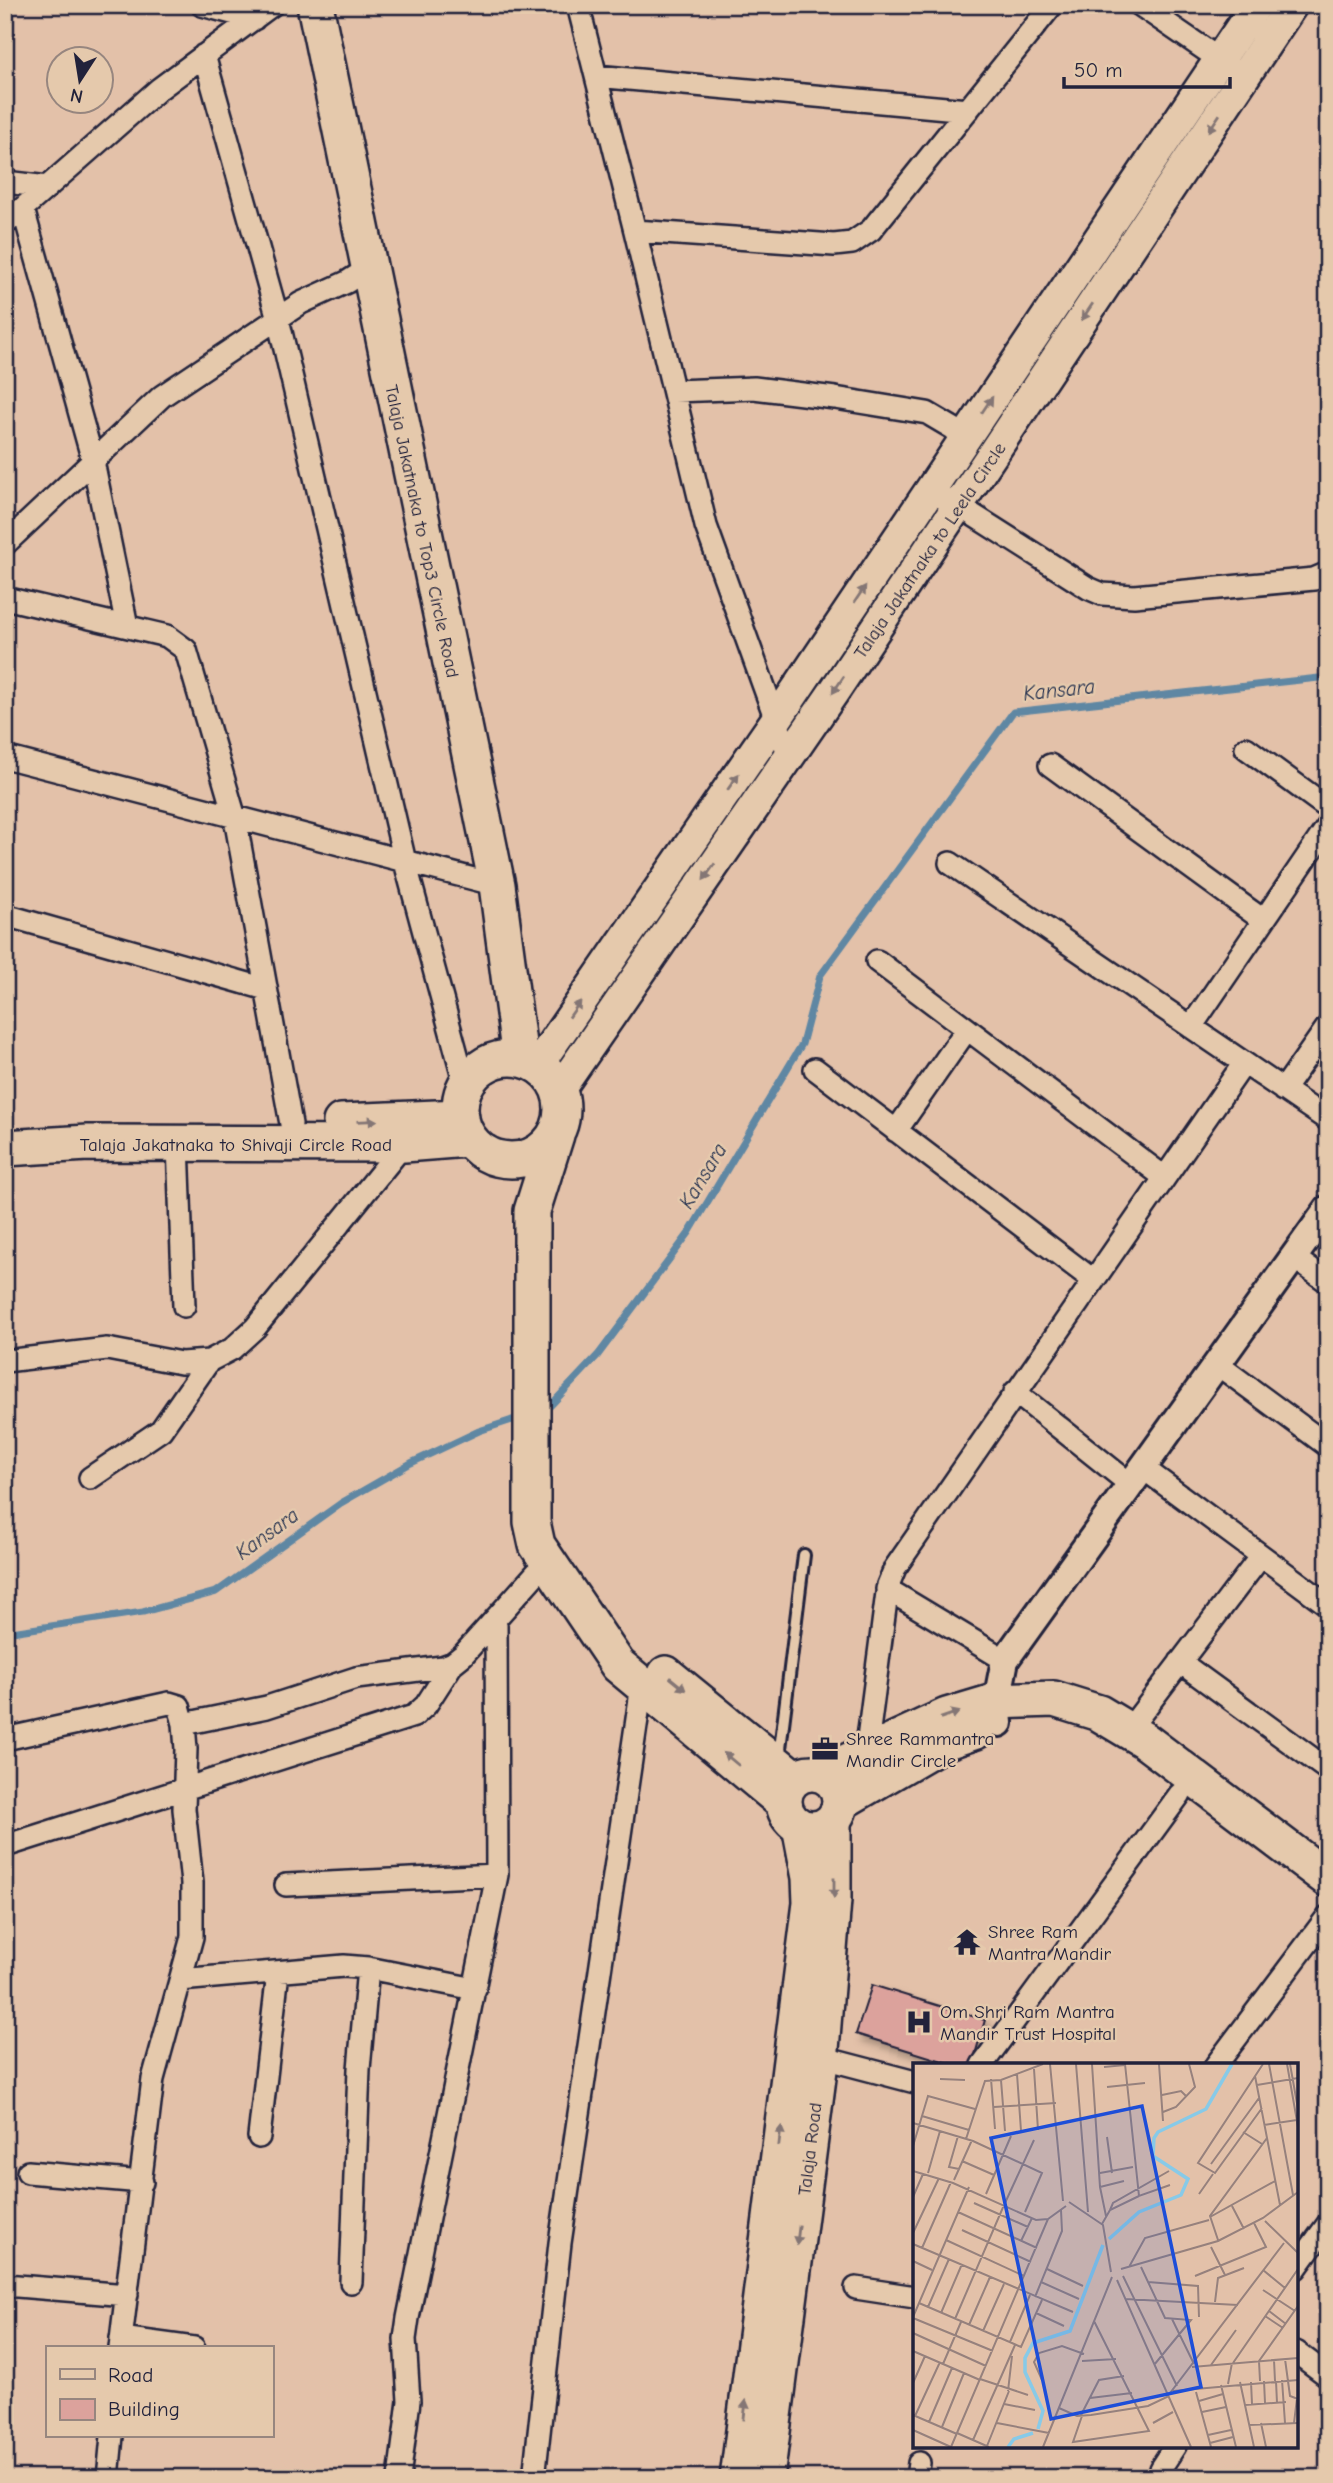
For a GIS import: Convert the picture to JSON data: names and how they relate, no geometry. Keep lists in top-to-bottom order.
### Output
{
  "streets": {
    "highway": ["Talaja Jakatnaka to Top3 Circle Road", "Talaja Jakatnaka to Shivaji Circle Road"],
    "main road": ["Talaja Jakatnaka to Leela Circle", "Talaja Road"]
  },
  "crossings": [
    ["Talaja Jakatnaka to Top3 Circle Road", "Talaja Jakatnaka to Leela Circle"],
    ["Talaja Jakatnaka to Top3 Circle Road", "Talaja Jakatnaka to Shivaji Circle Road"],
    ["Talaja Jakatnaka to Leela Circle", "Talaja Jakatnaka to Shivaji Circle Road"]
  ],
  "water": ["Kansara"],
  "places": {
    "office": ["Shree Rammantra Mandir Circle"],
    "temple": ["Shree Ram Mantra Mandir"],
    "hospital": ["Om Shri Ram Mantra Mandir Trust Hospital"]
  },
  "legend": ["Road", "Building"],
  "scale_bar": "50 m",
  "north": "bottom"
}
